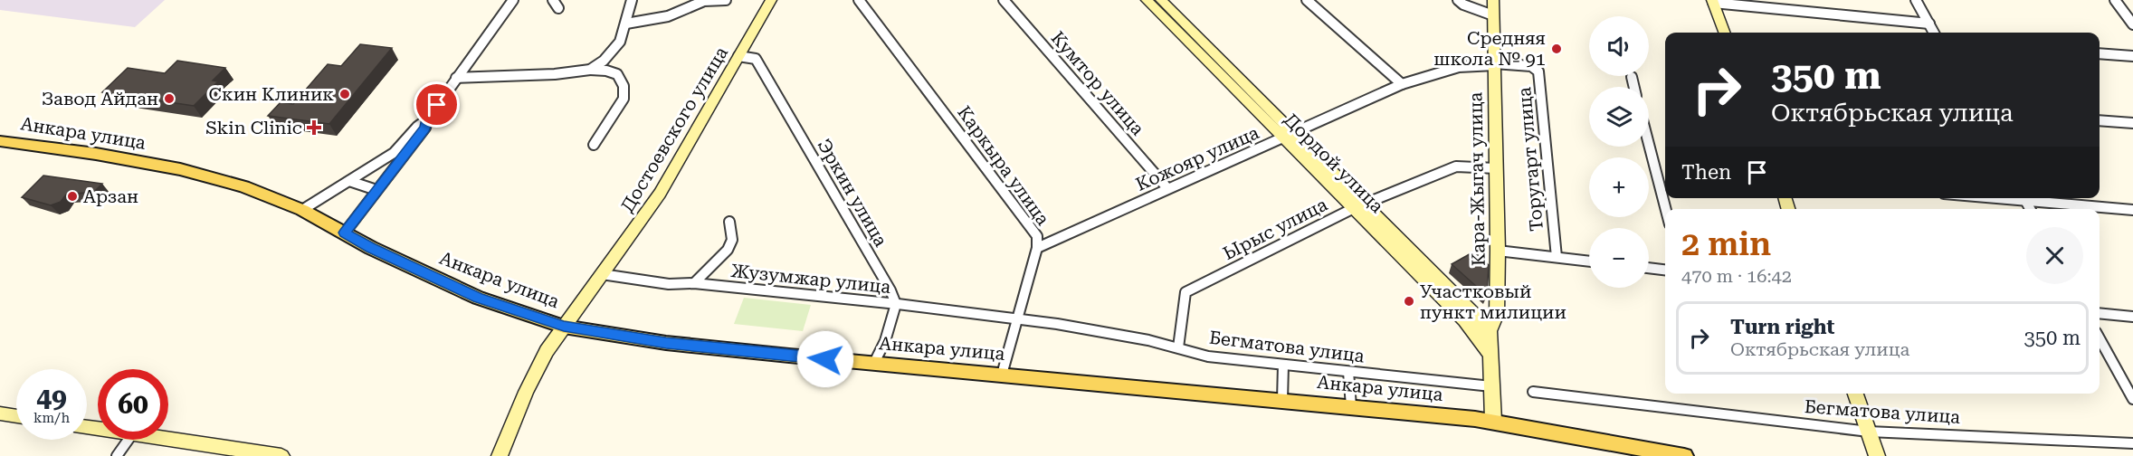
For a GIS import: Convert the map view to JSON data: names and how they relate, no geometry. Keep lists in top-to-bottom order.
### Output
{
  "streets": {
    "main road": ["Анкара улица"],
    "street": [
      "Кумтор улица",
      "Достоевского улица",
      "Кожояр улица",
      "Торугарт улица",
      "Дордой улица",
      "Каркыра улица",
      "Кара-Жыгач улица",
      "Эркин улица",
      "Ырыс улица",
      "Жузумжар улица",
      "Бегматова улица"
    ]
  },
  "crossings": [
    ["Кумтор улица", "Кожояр улица"],
    ["Достоевского улица", "Анкара улица"],
    ["Достоевского улица", "Эркин улица"],
    ["Достоевского улица", "Жузумжар улица"],
    ["Анкара улица", "Каркыра улица"],
    ["Анкара улица", "Кара-Жыгач улица"],
    ["Кожояр улица", "Торугарт улица"],
    ["Кожояр улица", "Дордой улица"],
    ["Кожояр улица", "Каркыра улица"],
    ["Кожояр улица", "Кара-Жыгач улица"],
    ["Торугарт улица", "Кара-Жыгач улица"],
    ["Дордой улица", "Кара-Жыгач улица"],
    ["Дордой улица", "Ырыс улица"],
    ["Каркыра улица", "Жузумжар улица"],
    ["Каркыра улица", "Бегматова улица"],
    ["Кара-Жыгач улица", "Ырыс улица"],
    ["Кара-Жыгач улица", "Бегматова улица"],
    ["Эркин улица", "Жузумжар улица"],
    ["Ырыс улица", "Бегматова улица"],
    ["Жузумжар улица", "Бегматова улица"]
  ],
  "places": {
    "other": [
      "Средняя школа № 91",
      "Скин Клиник",
      "Завод Айдан",
      "Арзан",
      "Участковый пункт милиции"
    ],
    "health": ["Skin Clinic"]
  },
  "page": {
    "map_buttons": ["+", "−"],
    "turn": ["350 m", "Октябрьская улица"],
    "then": "Then",
    "heading": ["2 min", "470 m · 16:42"],
    "list": [
      {
        "name": "Turn right",
        "note": "Октябрьская улица",
        "value": "350 m"
      }
    ],
    "speed": "49 km/h",
    "limit": "60"
  }
}
